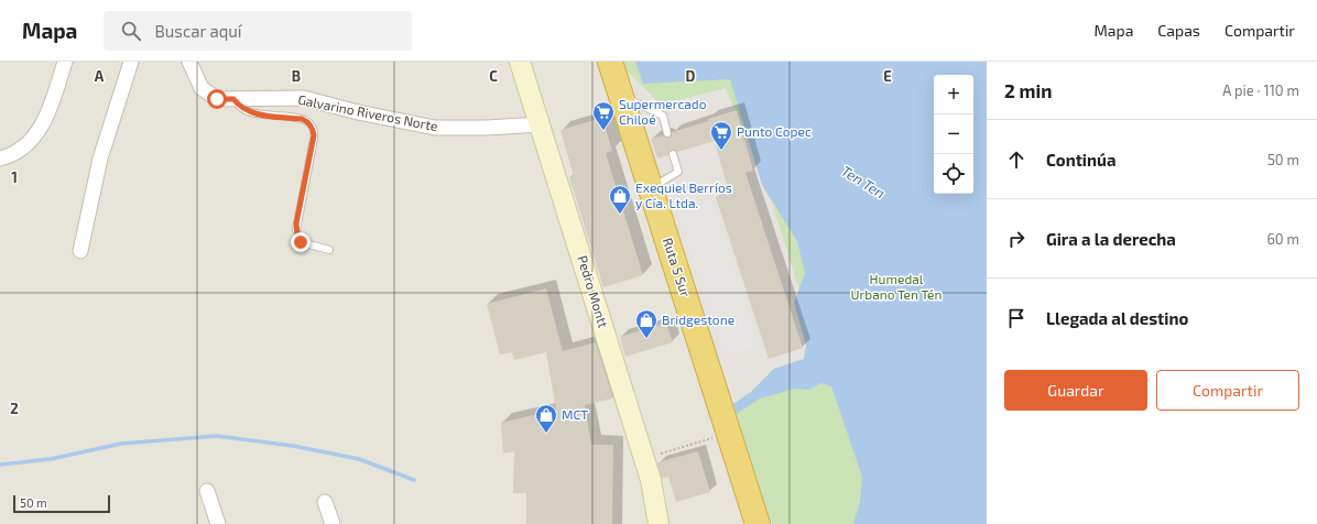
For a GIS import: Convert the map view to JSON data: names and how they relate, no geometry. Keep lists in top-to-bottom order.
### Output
{
  "streets": {
    "highway": ["Ruta 5 Sur"],
    "street": ["Galvarino Riveros Norte", "Pedro Montt"]
  },
  "crossings": [
    ["Galvarino Riveros Norte", "Pedro Montt"]
  ],
  "water": ["Ten Ten"],
  "parks": ["Humedal Urbano Ten Tén"],
  "places": {
    "supermarket": ["Supermercado Chiloé", "Punto Copec"],
    "shop": ["Exequiel Berríos y Cía. Ltda.", "Bridgestone", "MCT"]
  },
  "scale_bar": "50 m",
  "page": {
    "header": "Mapa",
    "search": "Buscar aquí",
    "nav": ["Mapa", "Capas", "Compartir"],
    "heading": ["2 min", "A pie · 110 m"],
    "map_buttons": ["+", "−"],
    "list": [
      ["Continúa", "50 m"],
      ["Gira a la derecha", "60 m"],
      "Llegada al destino"
    ],
    "buttons": ["Guardar", "Compartir"],
    "scale": "50 m"
  },
  "grid": {
    "columns": [
      "A",
      "B",
      "C",
      "D",
      "E"
    ],
    "rows": ["1", "2"]
  }
}
